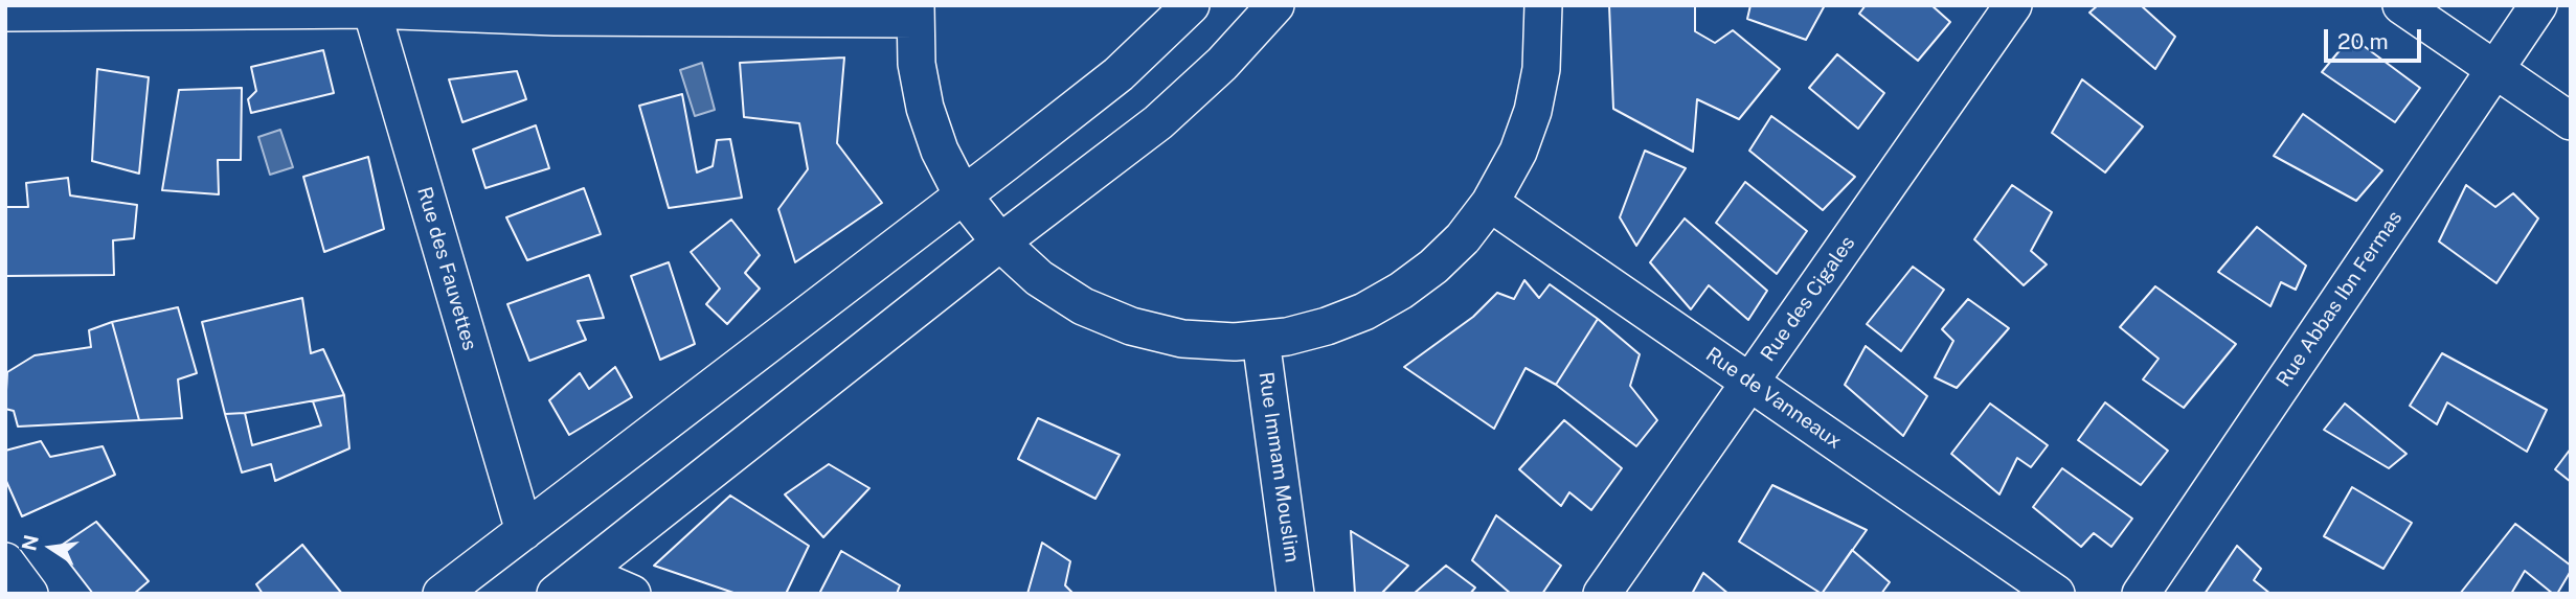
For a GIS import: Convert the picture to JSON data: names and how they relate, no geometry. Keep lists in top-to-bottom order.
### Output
{
  "streets": {
    "street": [
      "Rue des Fauvettes",
      "Rue des Cigales",
      "Rue Abbas Ibn Fermas",
      "Rue de Vanneaux",
      "Rue Immam Mouslim"
    ]
  },
  "crossings": [
    ["Rue des Cigales", "Rue de Vanneaux"]
  ],
  "scale_bar": "20 m",
  "north": "left"
}
